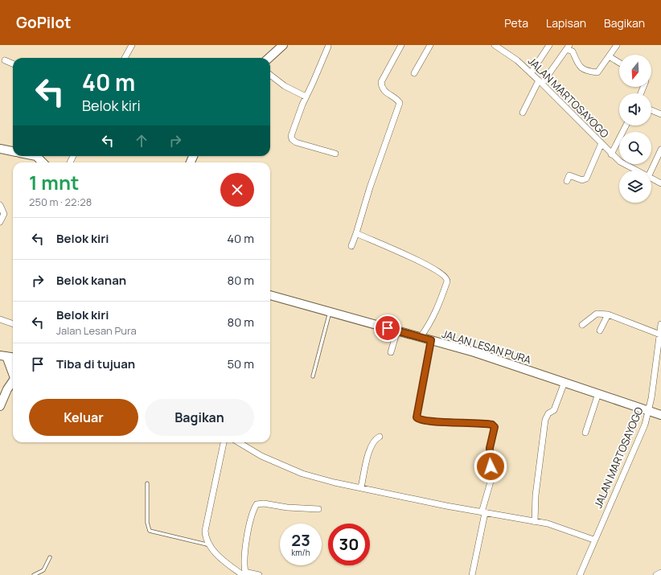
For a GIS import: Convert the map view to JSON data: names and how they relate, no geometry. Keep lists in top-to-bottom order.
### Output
{
  "streets": {
    "street": ["JALAN MARTOSAYOGO", "JALAN LESAN PURA"]
  },
  "crossings": [
    ["JALAN MARTOSAYOGO", "JALAN LESAN PURA"]
  ],
  "north": "bottom",
  "page": {
    "header": "GoPilot",
    "nav": ["Peta", "Lapisan", "Bagikan"],
    "turn": ["40 m", "Belok kiri"],
    "heading": ["1 mnt", "250 m · 22:28"],
    "list": [
      {
        "name": "Belok kiri",
        "value": "40 m"
      },
      {
        "name": "Belok kanan",
        "value": "80 m"
      },
      {
        "name": "Belok kiri",
        "note": "Jalan Lesan Pura",
        "value": "80 m"
      },
      {
        "name": "Tiba di tujuan",
        "value": "50 m"
      }
    ],
    "buttons": ["Keluar", "Bagikan"],
    "speed": "23 km/h",
    "limit": "30"
  }
}
